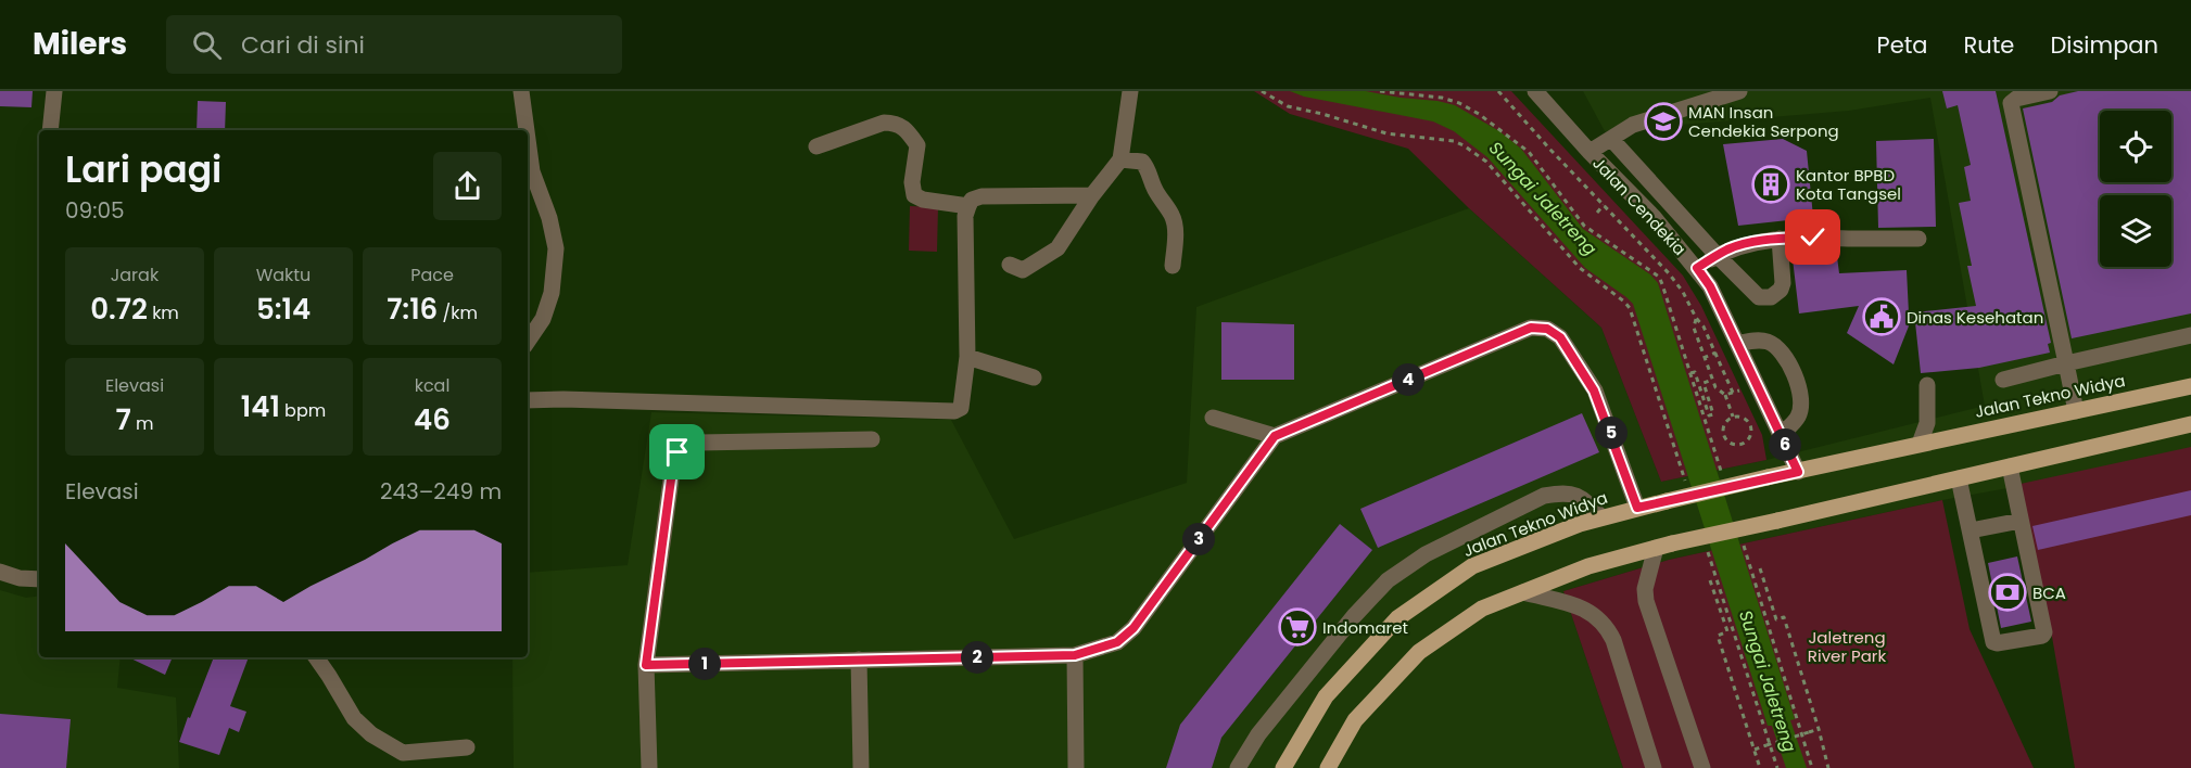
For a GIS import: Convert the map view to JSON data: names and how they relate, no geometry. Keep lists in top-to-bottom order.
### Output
{
  "streets": {
    "main road": ["Jalan Tekno Widya"],
    "street": ["Jalan Cendekia"]
  },
  "crossings": [
    ["Jalan Cendekia", "Jalan Tekno Widya"]
  ],
  "water": ["Sungai Jaletreng"],
  "parks": ["Jaletreng River Park"],
  "places": {
    "school or university": ["MAN Insan Cendekia Serpong"],
    "building": ["Kantor BPBD Kota Tangsel"],
    "public building": ["Dinas Kesehatan"],
    "bank": ["BCA"],
    "supermarket": ["Indomaret"]
  },
  "page": {
    "header": "Milers",
    "search": "Cari di sini",
    "nav": ["Peta", "Rute", "Disimpan"],
    "heading": ["Lari pagi", "09:05"],
    "stats": [
      ["Jarak", "0.72 km"],
      ["Waktu", "5:14"],
      ["Pace", "7:16 /km"],
      ["Elevasi", "7 m"],
      ["141 bpm"],
      ["kcal", "46"]
    ],
    "pins": [
      "4",
      "5",
      "6",
      "3",
      "2",
      "1"
    ],
    "chart": ["Elevasi", "243–249 m"]
  }
}
